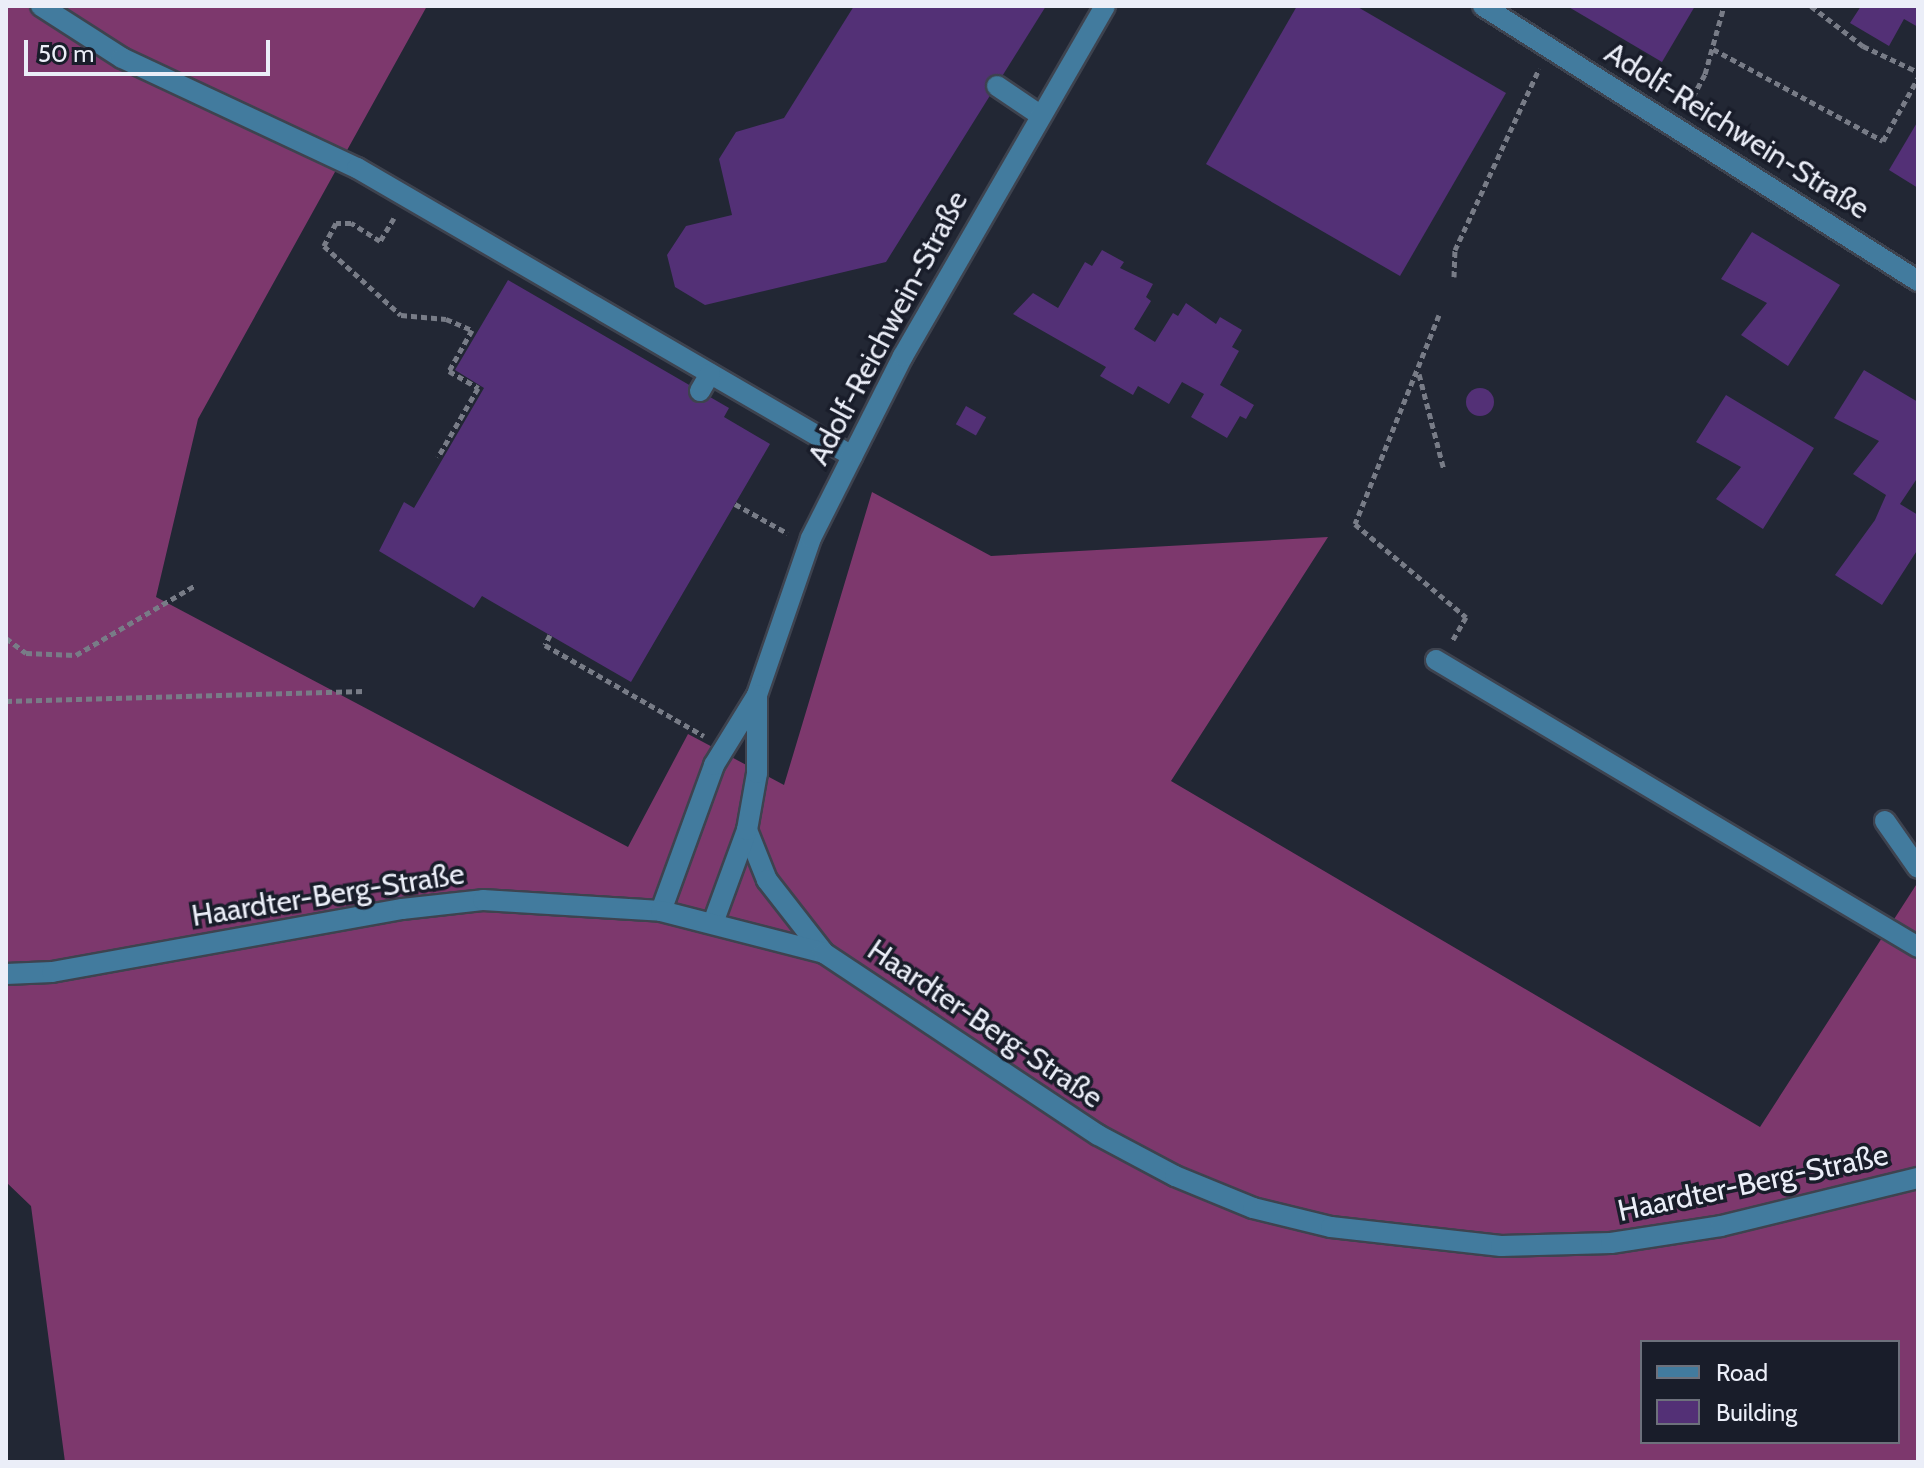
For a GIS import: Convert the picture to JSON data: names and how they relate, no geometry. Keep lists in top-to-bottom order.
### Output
{
  "streets": {
    "street": ["Adolf-Reichwein-Straße", "Haardter-Berg-Straße"]
  },
  "crossings": [
    ["Adolf-Reichwein-Straße", "Haardter-Berg-Straße"]
  ],
  "legend": ["Road", "Building"],
  "scale_bar": "50 m"
}
